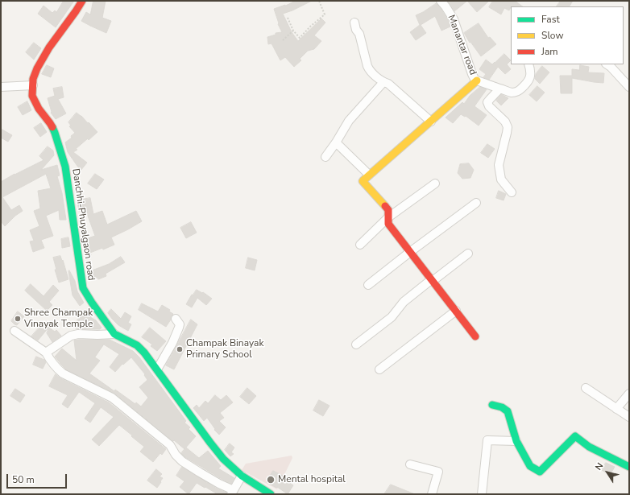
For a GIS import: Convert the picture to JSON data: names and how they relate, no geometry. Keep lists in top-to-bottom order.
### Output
{
  "streets": {
    "street": ["Manantar road", "Danchhi-Phuyalgaon road"]
  },
  "places": ["Shree Champak Vinayak Temple", "Champak Binayak Primary School", "Mental hospital"],
  "legend": ["Fast", "Slow", "Jam"],
  "scale_bar": "50 m",
  "north": "top left"
}
